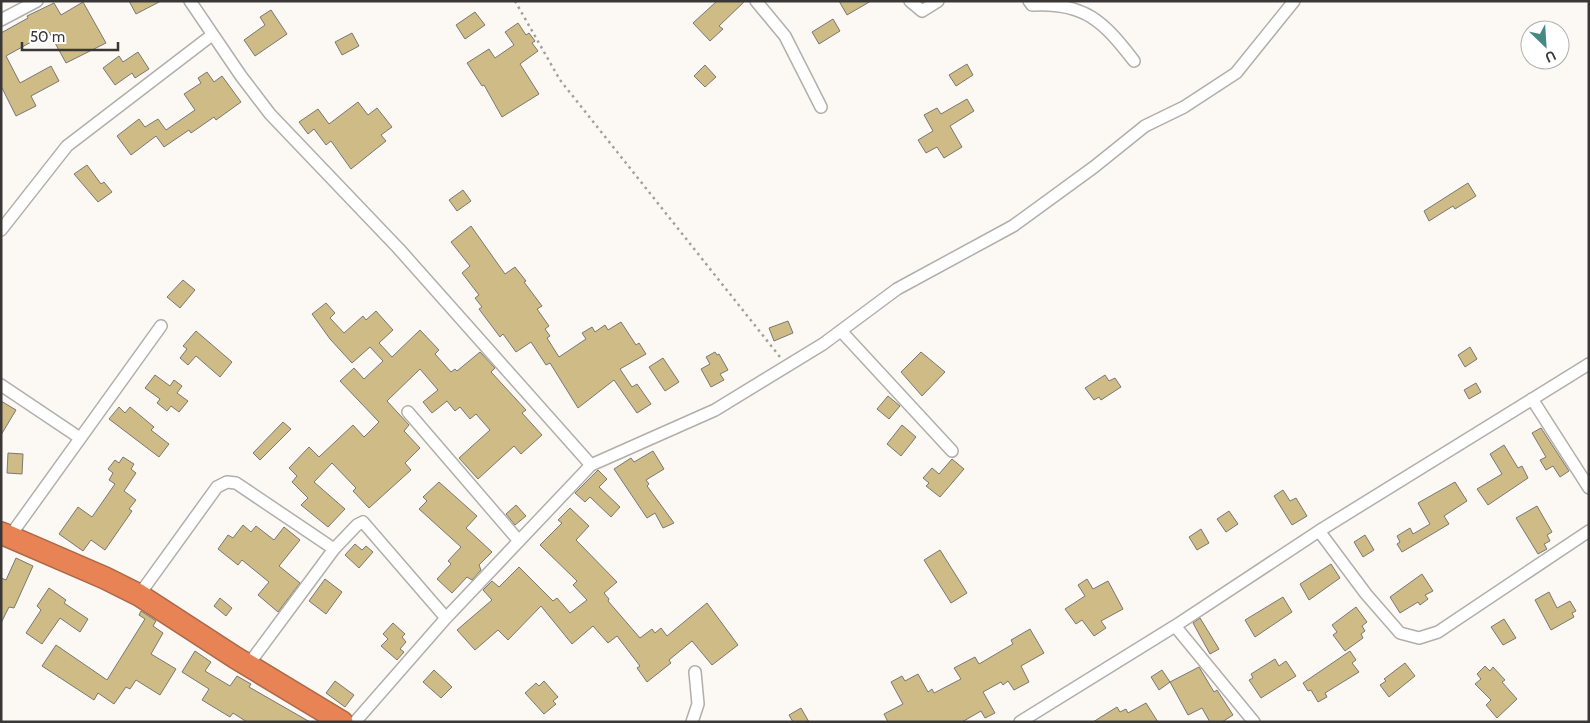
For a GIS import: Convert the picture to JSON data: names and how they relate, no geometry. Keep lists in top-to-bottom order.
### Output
{
  "scale_bar": "50 m",
  "north": "bottom right"
}
